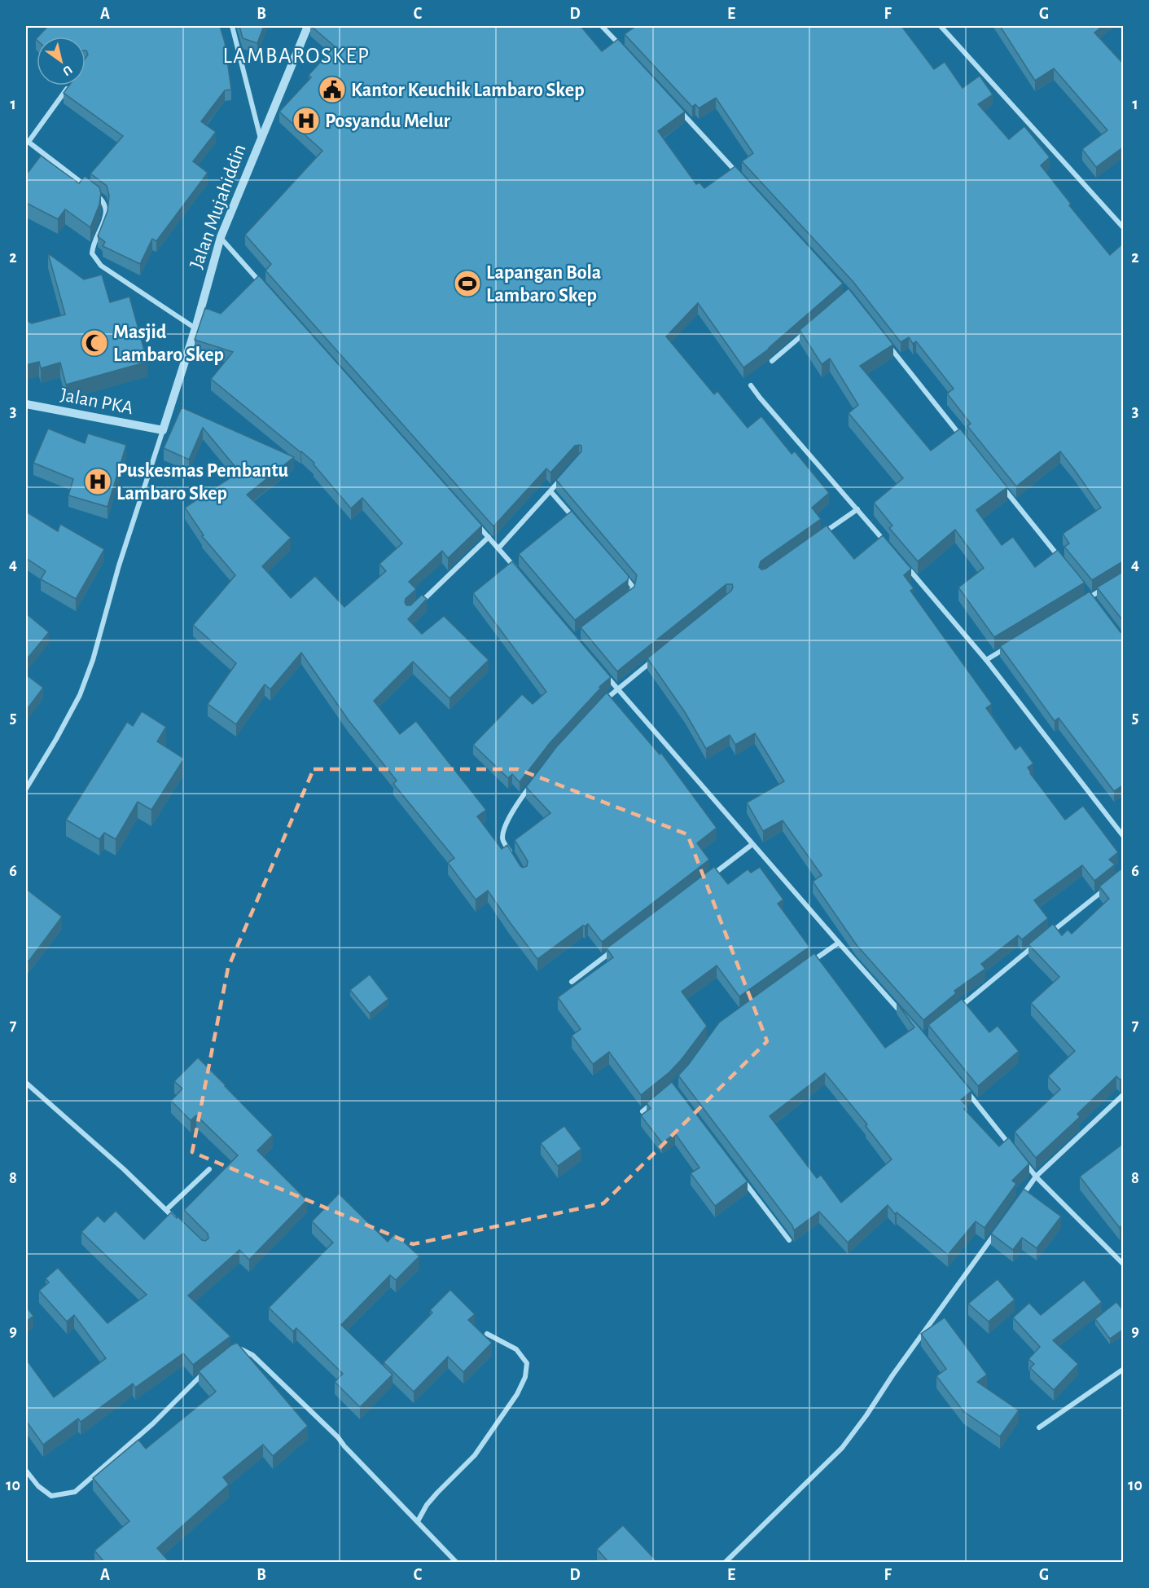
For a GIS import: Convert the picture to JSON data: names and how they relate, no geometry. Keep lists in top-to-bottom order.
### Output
{
  "streets": {
    "street": ["Jalan Mujahiddin", "Jalan PKA"]
  },
  "crossings": [
    ["Jalan Mujahiddin", "Jalan PKA"]
  ],
  "districts": ["LAMBAROSKEP"],
  "places": {
    "public building": ["Kantor Keuchik Lambaro Skep"],
    "hospital": ["Posyandu Melur", "Puskesmas Pembantu Lambaro Skep"],
    "sports": ["Lapangan Bola Lambaro Skep"],
    "mosque": ["Masjid Lambaro Skep"]
  },
  "north": "bottom right",
  "grid": {
    "columns": [
      "A",
      "B",
      "C",
      "D",
      "E",
      "F",
      "G"
    ],
    "rows": [
      "1",
      "2",
      "3",
      "4",
      "5",
      "6",
      "7",
      "8",
      "9",
      "10"
    ]
  }
}
